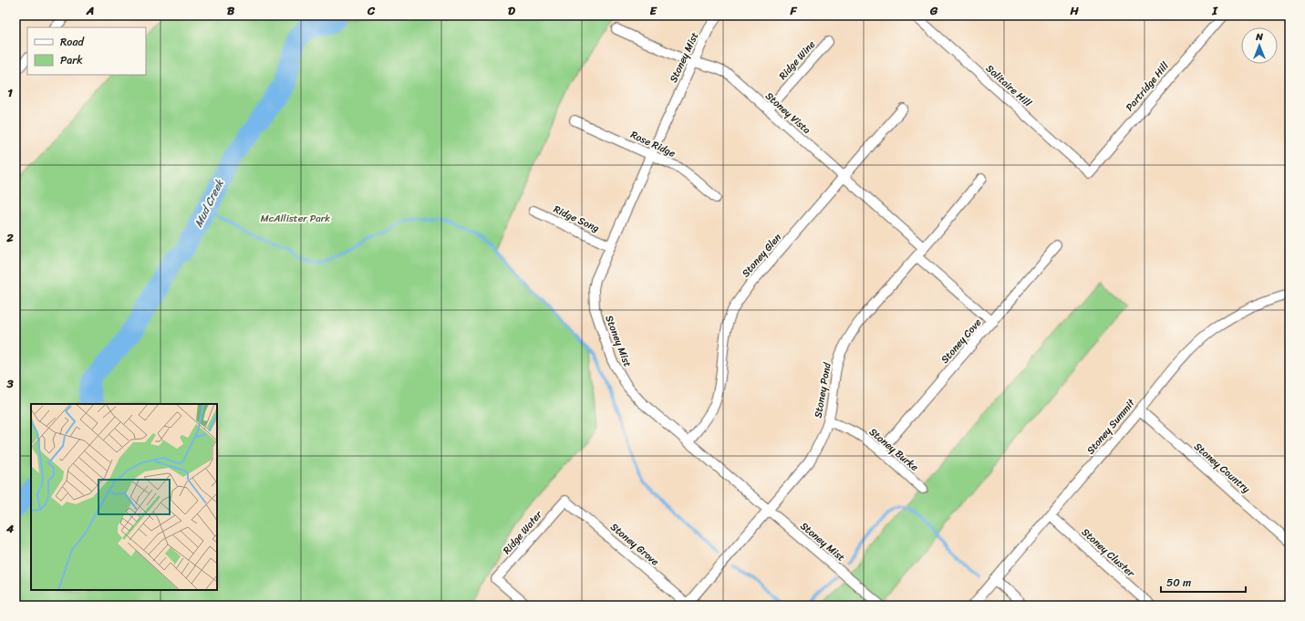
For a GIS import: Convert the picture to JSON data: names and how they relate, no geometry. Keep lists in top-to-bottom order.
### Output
{
  "streets": {
    "street": [
      "Stoney Mist",
      "Ridge Wine",
      "Solitaire Hill",
      "Partridge Hill",
      "Stoney Vista",
      "Rose Ridge",
      "Ridge Song",
      "Stoney Glen",
      "Stoney Cove",
      "Stoney Pond",
      "Stoney Summit",
      "Stoney Burke",
      "Stoney Country",
      "Ridge Water",
      "Stoney Grove",
      "Stoney Cluster"
    ]
  },
  "crossings": [
    ["Stoney Mist", "Stoney Vista"],
    ["Stoney Mist", "Rose Ridge"],
    ["Stoney Mist", "Ridge Song"],
    ["Stoney Mist", "Stoney Glen"],
    ["Stoney Mist", "Stoney Pond"],
    ["Ridge Wine", "Stoney Vista"],
    ["Solitaire Hill", "Partridge Hill"],
    ["Stoney Vista", "Stoney Glen"],
    ["Stoney Vista", "Stoney Pond"],
    ["Stoney Cove", "Stoney Burke"],
    ["Stoney Pond", "Stoney Burke"],
    ["Stoney Pond", "Stoney Grove"],
    ["Stoney Summit", "Stoney Country"],
    ["Stoney Summit", "Stoney Cluster"],
    ["Ridge Water", "Stoney Grove"]
  ],
  "water": ["Mud Creek"],
  "parks": ["McAllister Park"],
  "legend": ["Road", "Park"],
  "scale_bar": "50 m",
  "north": "top",
  "grid": {
    "columns": [
      "A",
      "B",
      "C",
      "D",
      "E",
      "F",
      "G",
      "H",
      "I"
    ],
    "rows": [
      "1",
      "2",
      "3",
      "4"
    ]
  }
}
